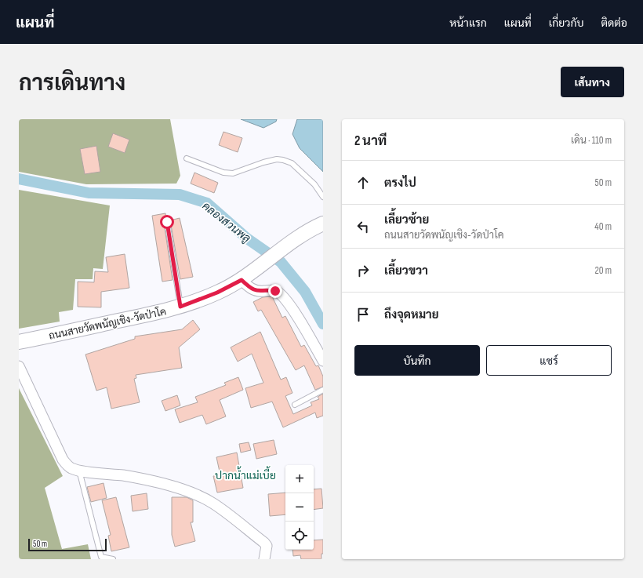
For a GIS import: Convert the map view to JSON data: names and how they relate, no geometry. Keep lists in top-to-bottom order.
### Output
{
  "streets": {
    "main road": ["ถนนสายวัดพนัญเชิง-วัดป่าโค"]
  },
  "districts": ["ปากน้ำแม่เบี้ย"],
  "water": ["คลองสวนพลู"],
  "scale_bar": "50 m",
  "page": {
    "header": "แผนที่",
    "nav": [
      "หน้าแรก",
      "แผนที่",
      "เกี่ยวกับ",
      "ติดต่อ"
    ],
    "title": "การเดินทาง",
    "buttons": [
      "เส้นทาง",
      ["บันทึก", "แชร์"]
    ],
    "heading": ["2 นาที", "เดิน · 110 m"],
    "list": [
      ["ตรงไป", "50 m"],
      ["เลี้ยวซ้าย", "ถนนสายวัดพนัญเชิง-วัดป่าโค", "40 m"],
      ["เลี้ยวขวา", "20 m"],
      "ถึงจุดหมาย"
    ],
    "map_buttons": ["+", "−"],
    "scale": "50 m"
  }
}
